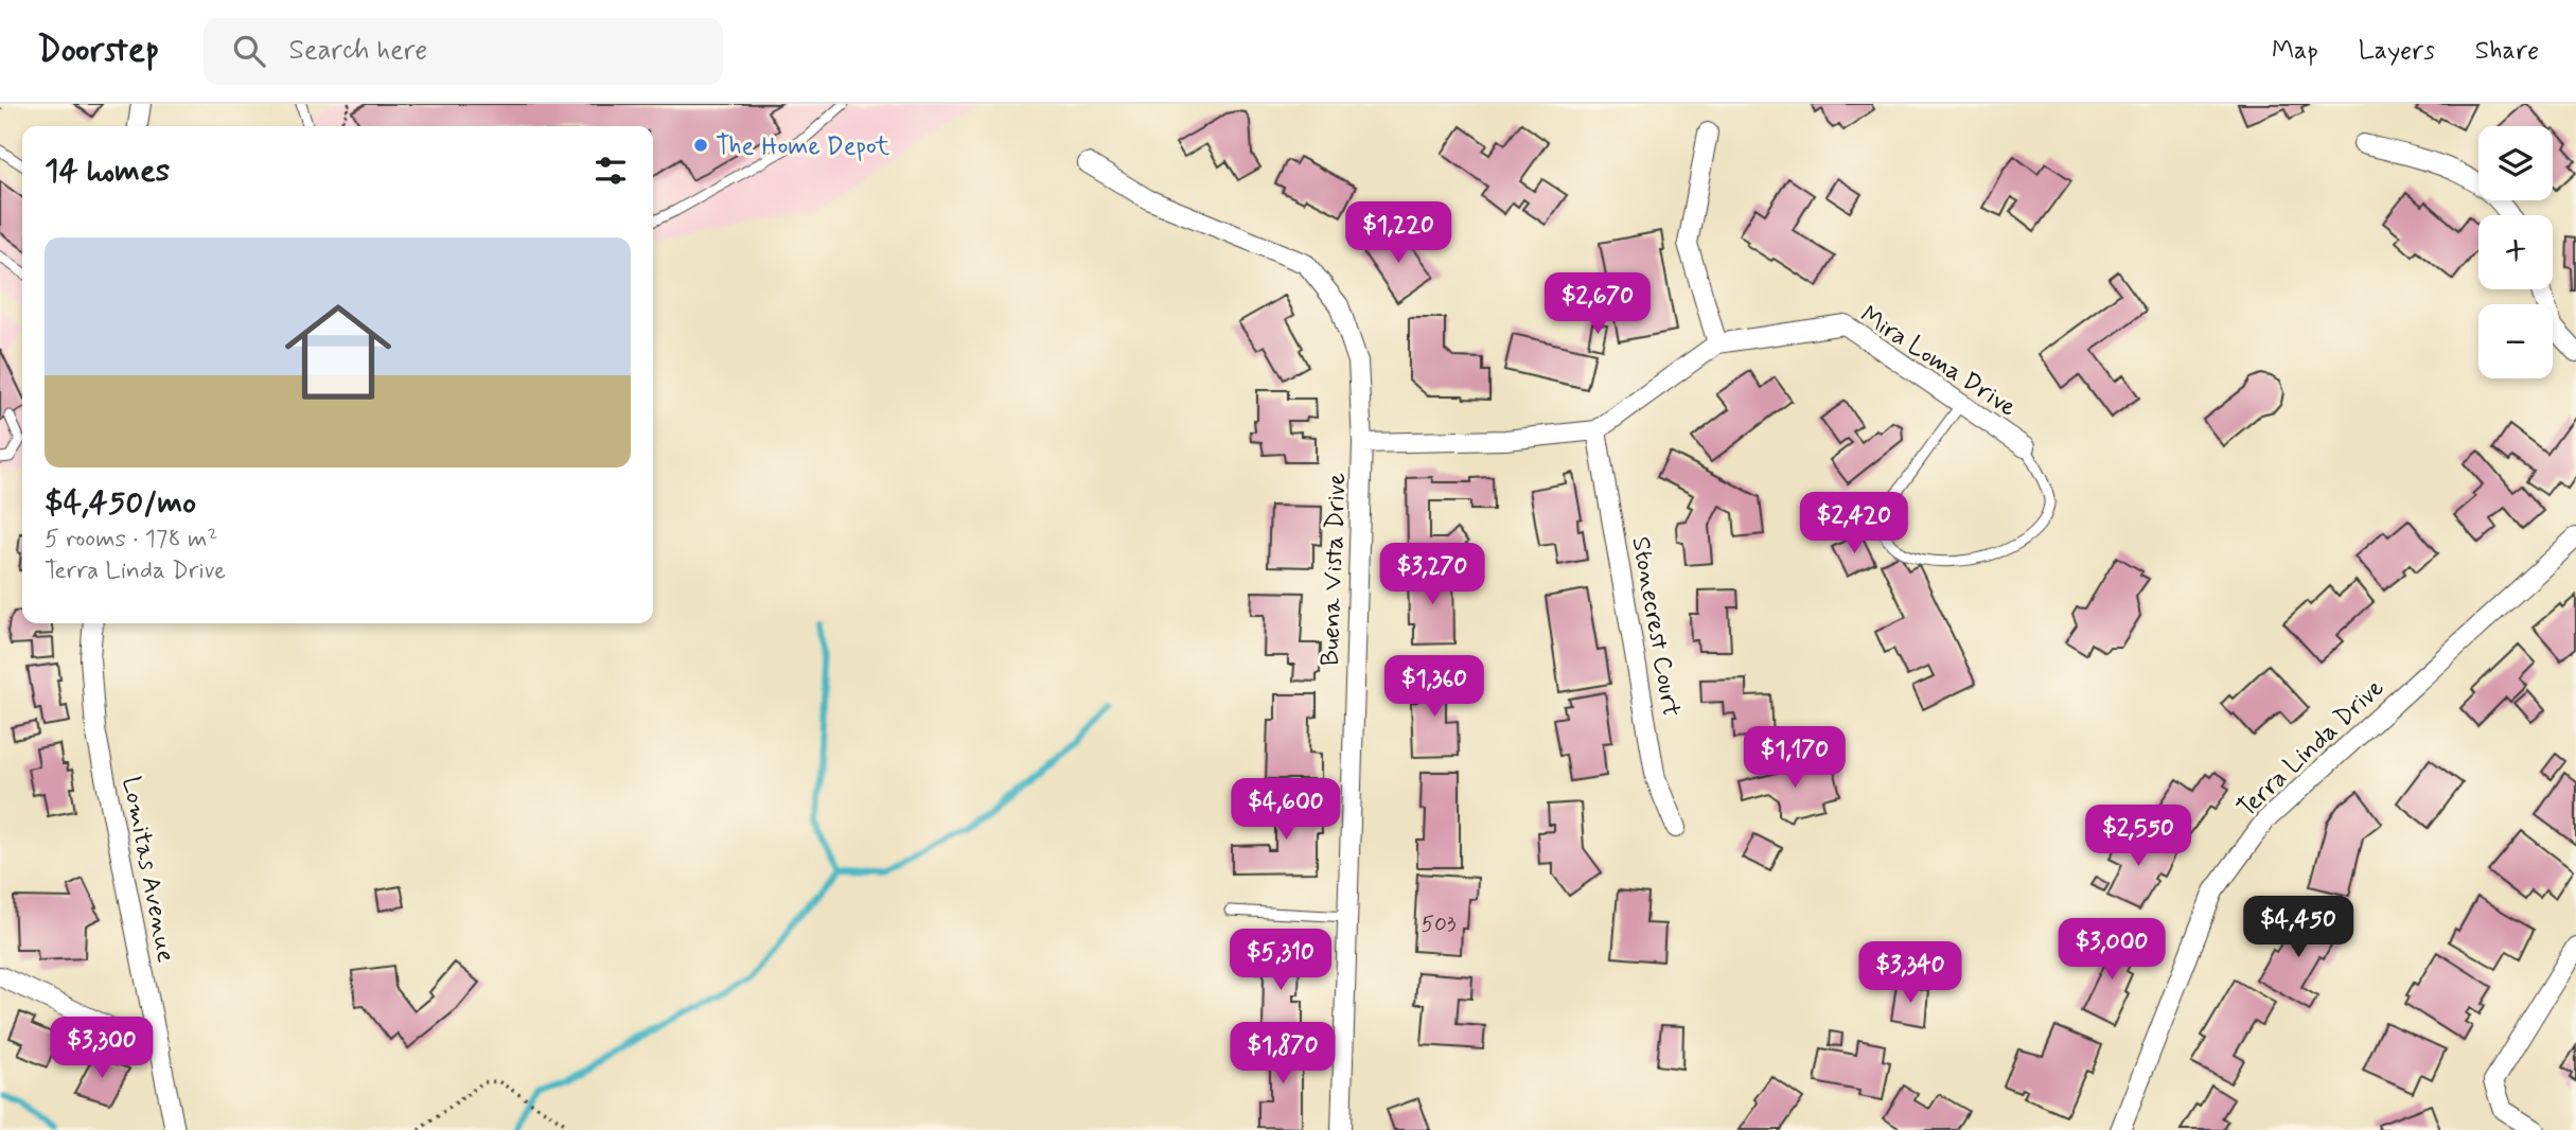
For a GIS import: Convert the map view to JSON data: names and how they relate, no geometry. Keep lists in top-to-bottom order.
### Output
{
  "streets": {
    "street": [
      "Mira Loma Drive",
      "Buena Vista Drive",
      "Stonecrest Court",
      "Terra Linda Drive",
      "Lomitas Avenue"
    ]
  },
  "crossings": [
    ["Mira Loma Drive", "Stonecrest Court"]
  ],
  "places": ["The Home Depot"],
  "house_numbers": ["503"],
  "page": {
    "header": "Doorstep",
    "search": "Search here",
    "nav": ["Map", "Layers", "Share"],
    "map_buttons": ["+", "−"],
    "heading": "14 homes",
    "price": [
      "$1,220",
      "$2,670",
      "$2,420",
      "$3,270",
      "$1,360",
      "$1,170",
      "$4,600",
      "$2,550",
      "$4,450",
      "$3,000",
      "$5,310",
      "$3,340",
      "$3,300",
      "$1,870"
    ],
    "list": [
      {
        "name": "$4,450/mo",
        "note": "5 rooms · 178 m² · Terra Linda Drive"
      }
    ]
  }
}
